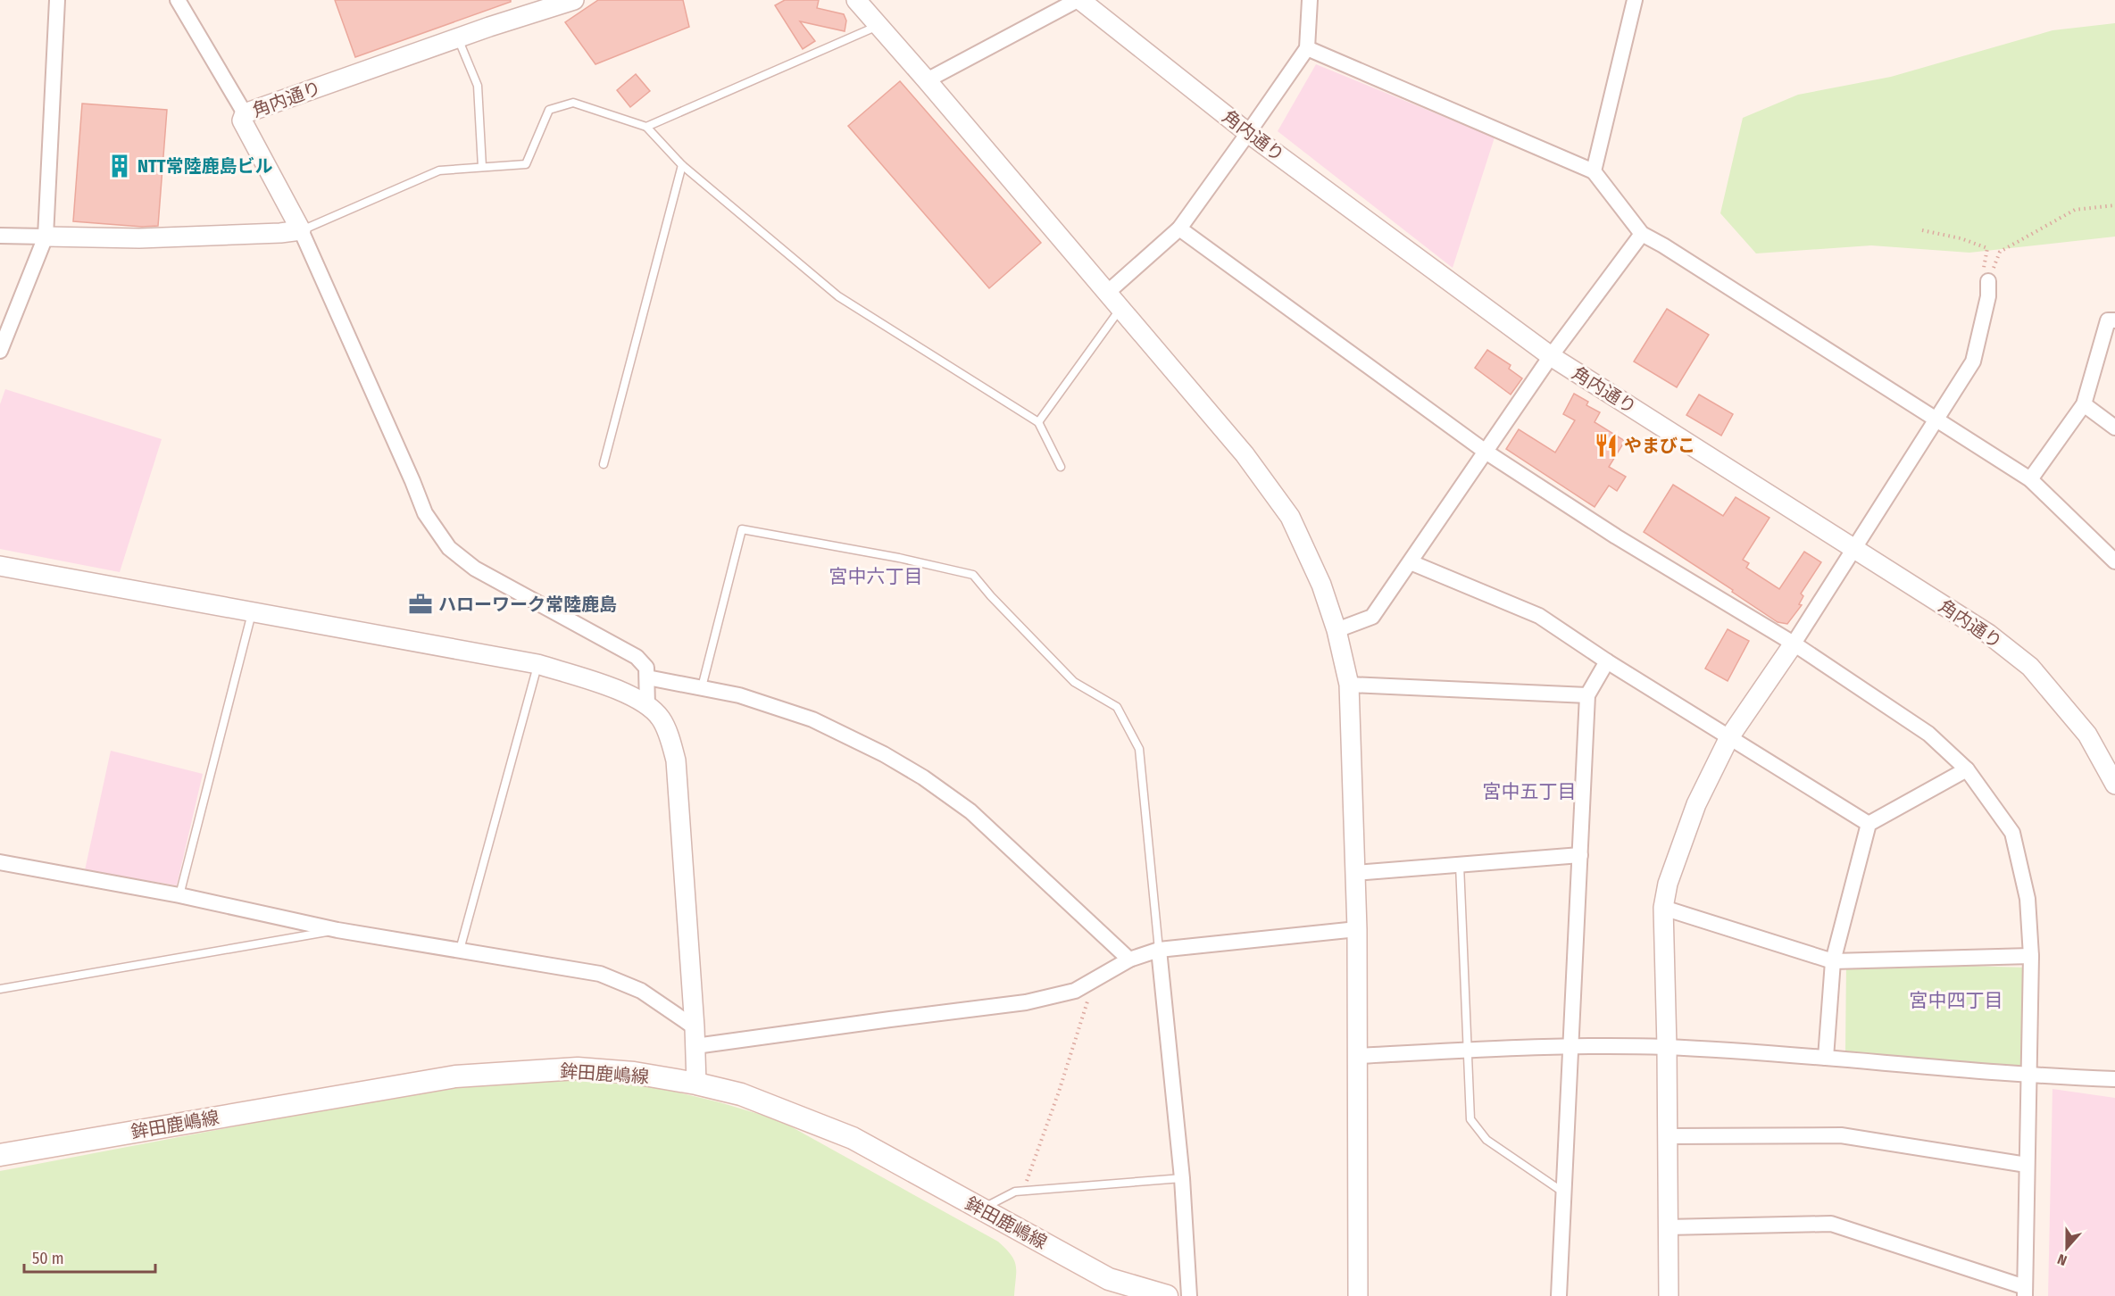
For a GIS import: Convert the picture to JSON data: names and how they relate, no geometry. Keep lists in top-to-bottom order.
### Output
{
  "streets": {
    "main road": ["鉾田鹿嶋線"],
    "street": ["角内通り"]
  },
  "districts": ["宮中六丁目", "宮中五丁目", "宮中四丁目"],
  "places": {
    "building": ["NTT常陸鹿島ビル"],
    "restaurant": ["やまびこ"],
    "office": ["ハローワーク常陸鹿島"]
  },
  "scale_bar": "50 m",
  "north": "bottom"
}
